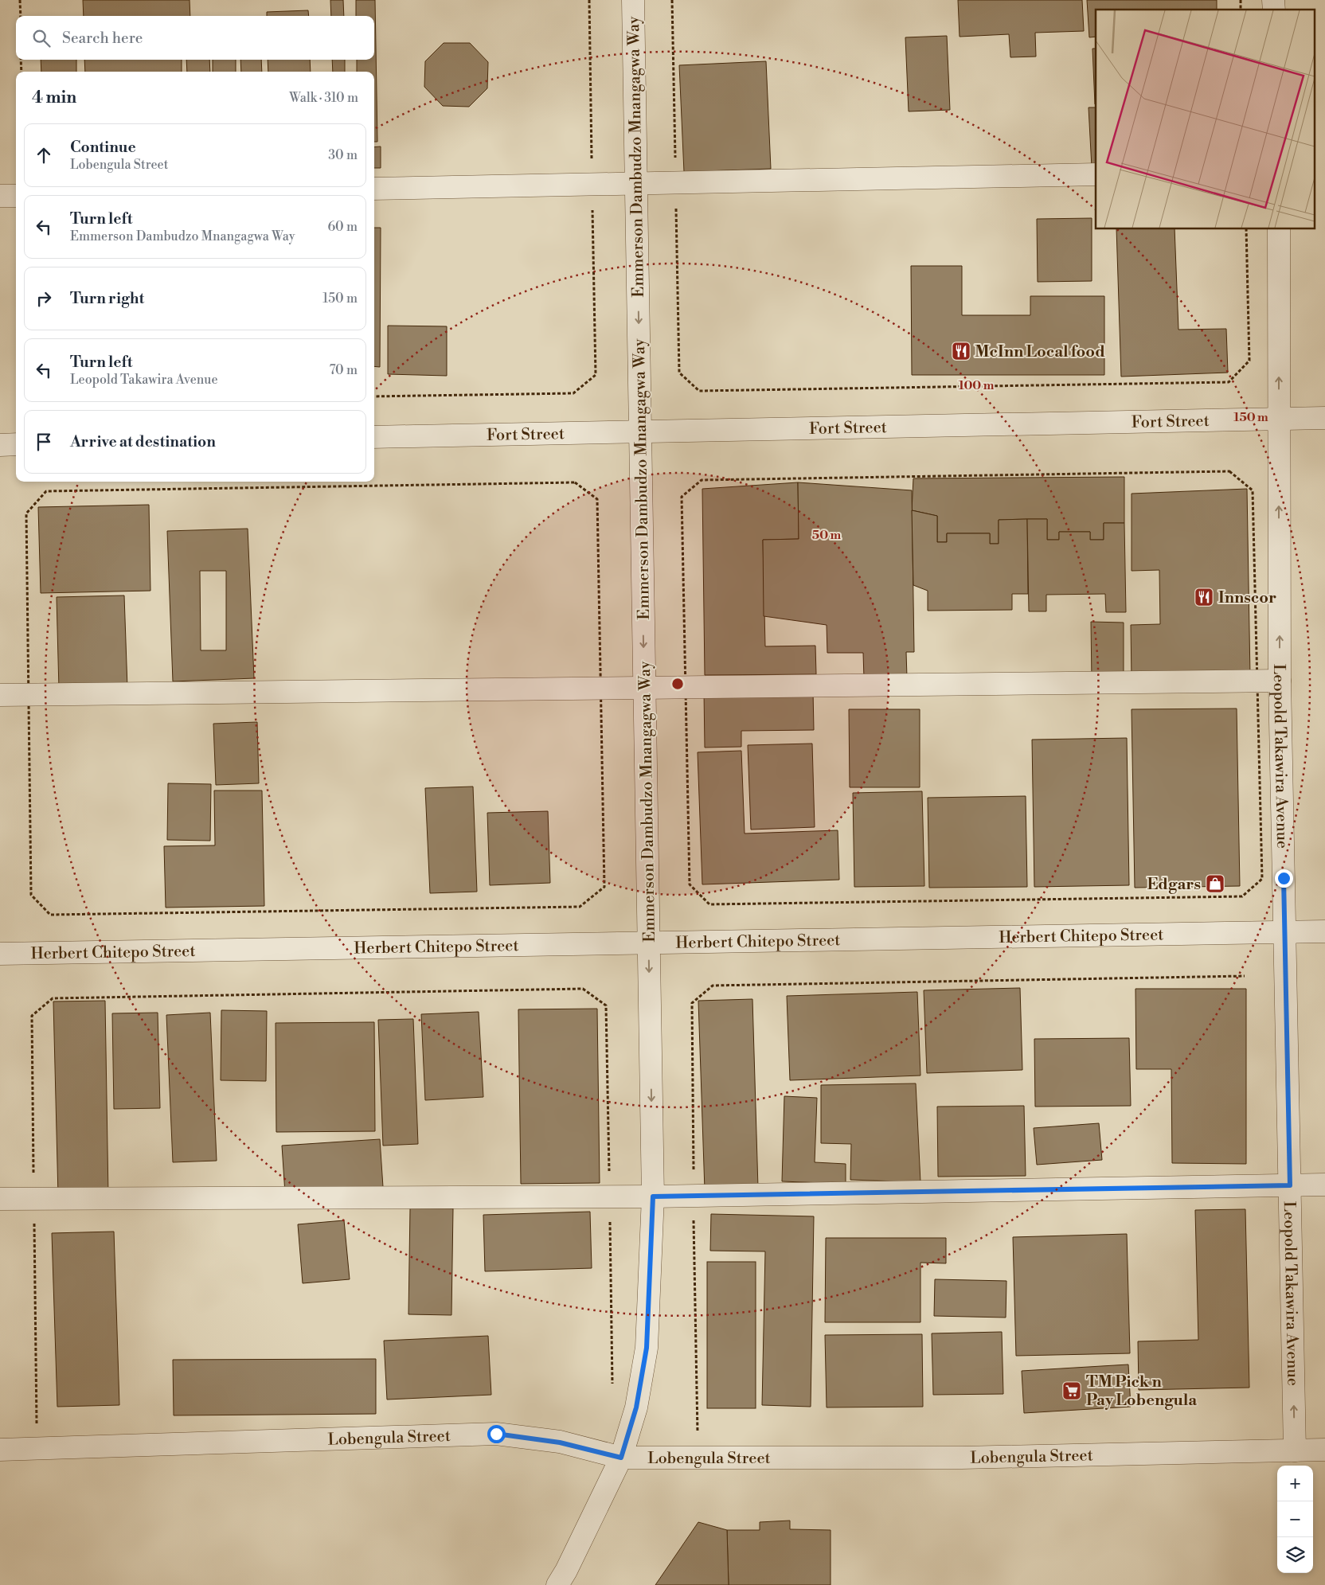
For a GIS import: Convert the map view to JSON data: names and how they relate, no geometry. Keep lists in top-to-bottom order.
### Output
{
  "streets": {
    "street": [
      "Emmerson Dambudzo Mnangagwa Way",
      "Fort Street",
      "Leopold Takawira Avenue",
      "Herbert Chitepo Street",
      "Lobengula Street"
    ]
  },
  "crossings": [
    ["Emmerson Dambudzo Mnangagwa Way", "Fort Street"],
    ["Emmerson Dambudzo Mnangagwa Way", "Herbert Chitepo Street"],
    ["Emmerson Dambudzo Mnangagwa Way", "Lobengula Street"],
    ["Fort Street", "Leopold Takawira Avenue"],
    ["Leopold Takawira Avenue", "Herbert Chitepo Street"],
    ["Leopold Takawira Avenue", "Lobengula Street"]
  ],
  "one_way": ["Emmerson Dambudzo Mnangagwa Way", "Leopold Takawira Avenue"],
  "places": {
    "restaurant": ["McInn Local food", "Innscor"],
    "shop": ["Edgars"],
    "supermarket": ["TM Pick n Pay Lobengula"]
  },
  "page": {
    "search": "Search here",
    "heading": ["4 min", "Walk · 310 m"],
    "list": [
      ["Continue", "Lobengula Street", "30 m"],
      ["Turn left", "Emmerson Dambudzo Mnangagwa Way", "60 m"],
      ["Turn right", "150 m"],
      ["Turn left", "Leopold Takawira Avenue", "70 m"],
      "Arrive at destination"
    ],
    "map_buttons": ["+", "−"]
  },
  "rings": ["100 m", "150 m", "50 m"]
}
